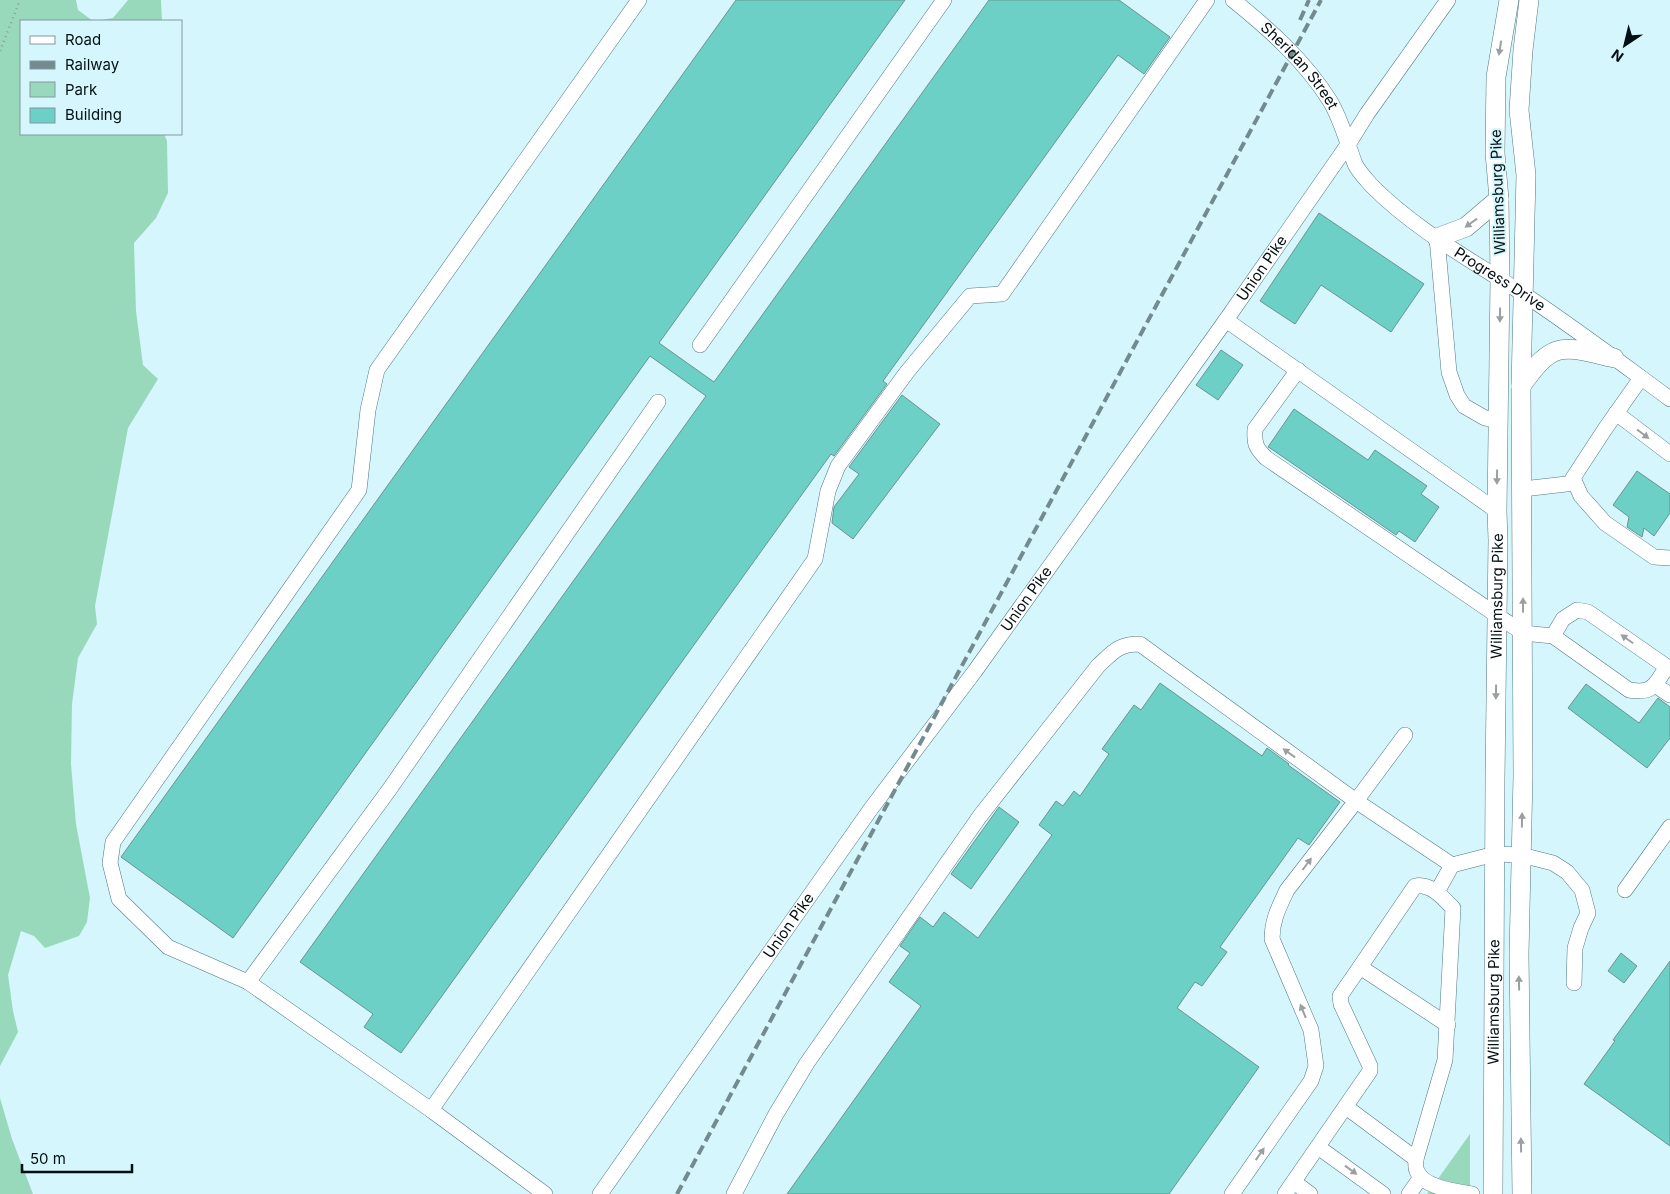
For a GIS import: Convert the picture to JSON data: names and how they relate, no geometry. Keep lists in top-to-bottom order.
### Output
{
  "streets": {
    "main road": ["Williamsburg Pike"],
    "street": ["Sheridan Street", "Union Pike", "Progress Drive"]
  },
  "crossings": [
    ["Sheridan Street", "Union Pike"],
    ["Sheridan Street", "Progress Drive"],
    ["Williamsburg Pike", "Progress Drive"],
    ["Union Pike", "Progress Drive"]
  ],
  "legend": [
    "Road",
    "Railway",
    "Park",
    "Building"
  ],
  "scale_bar": "50 m",
  "north": "bottom left"
}
